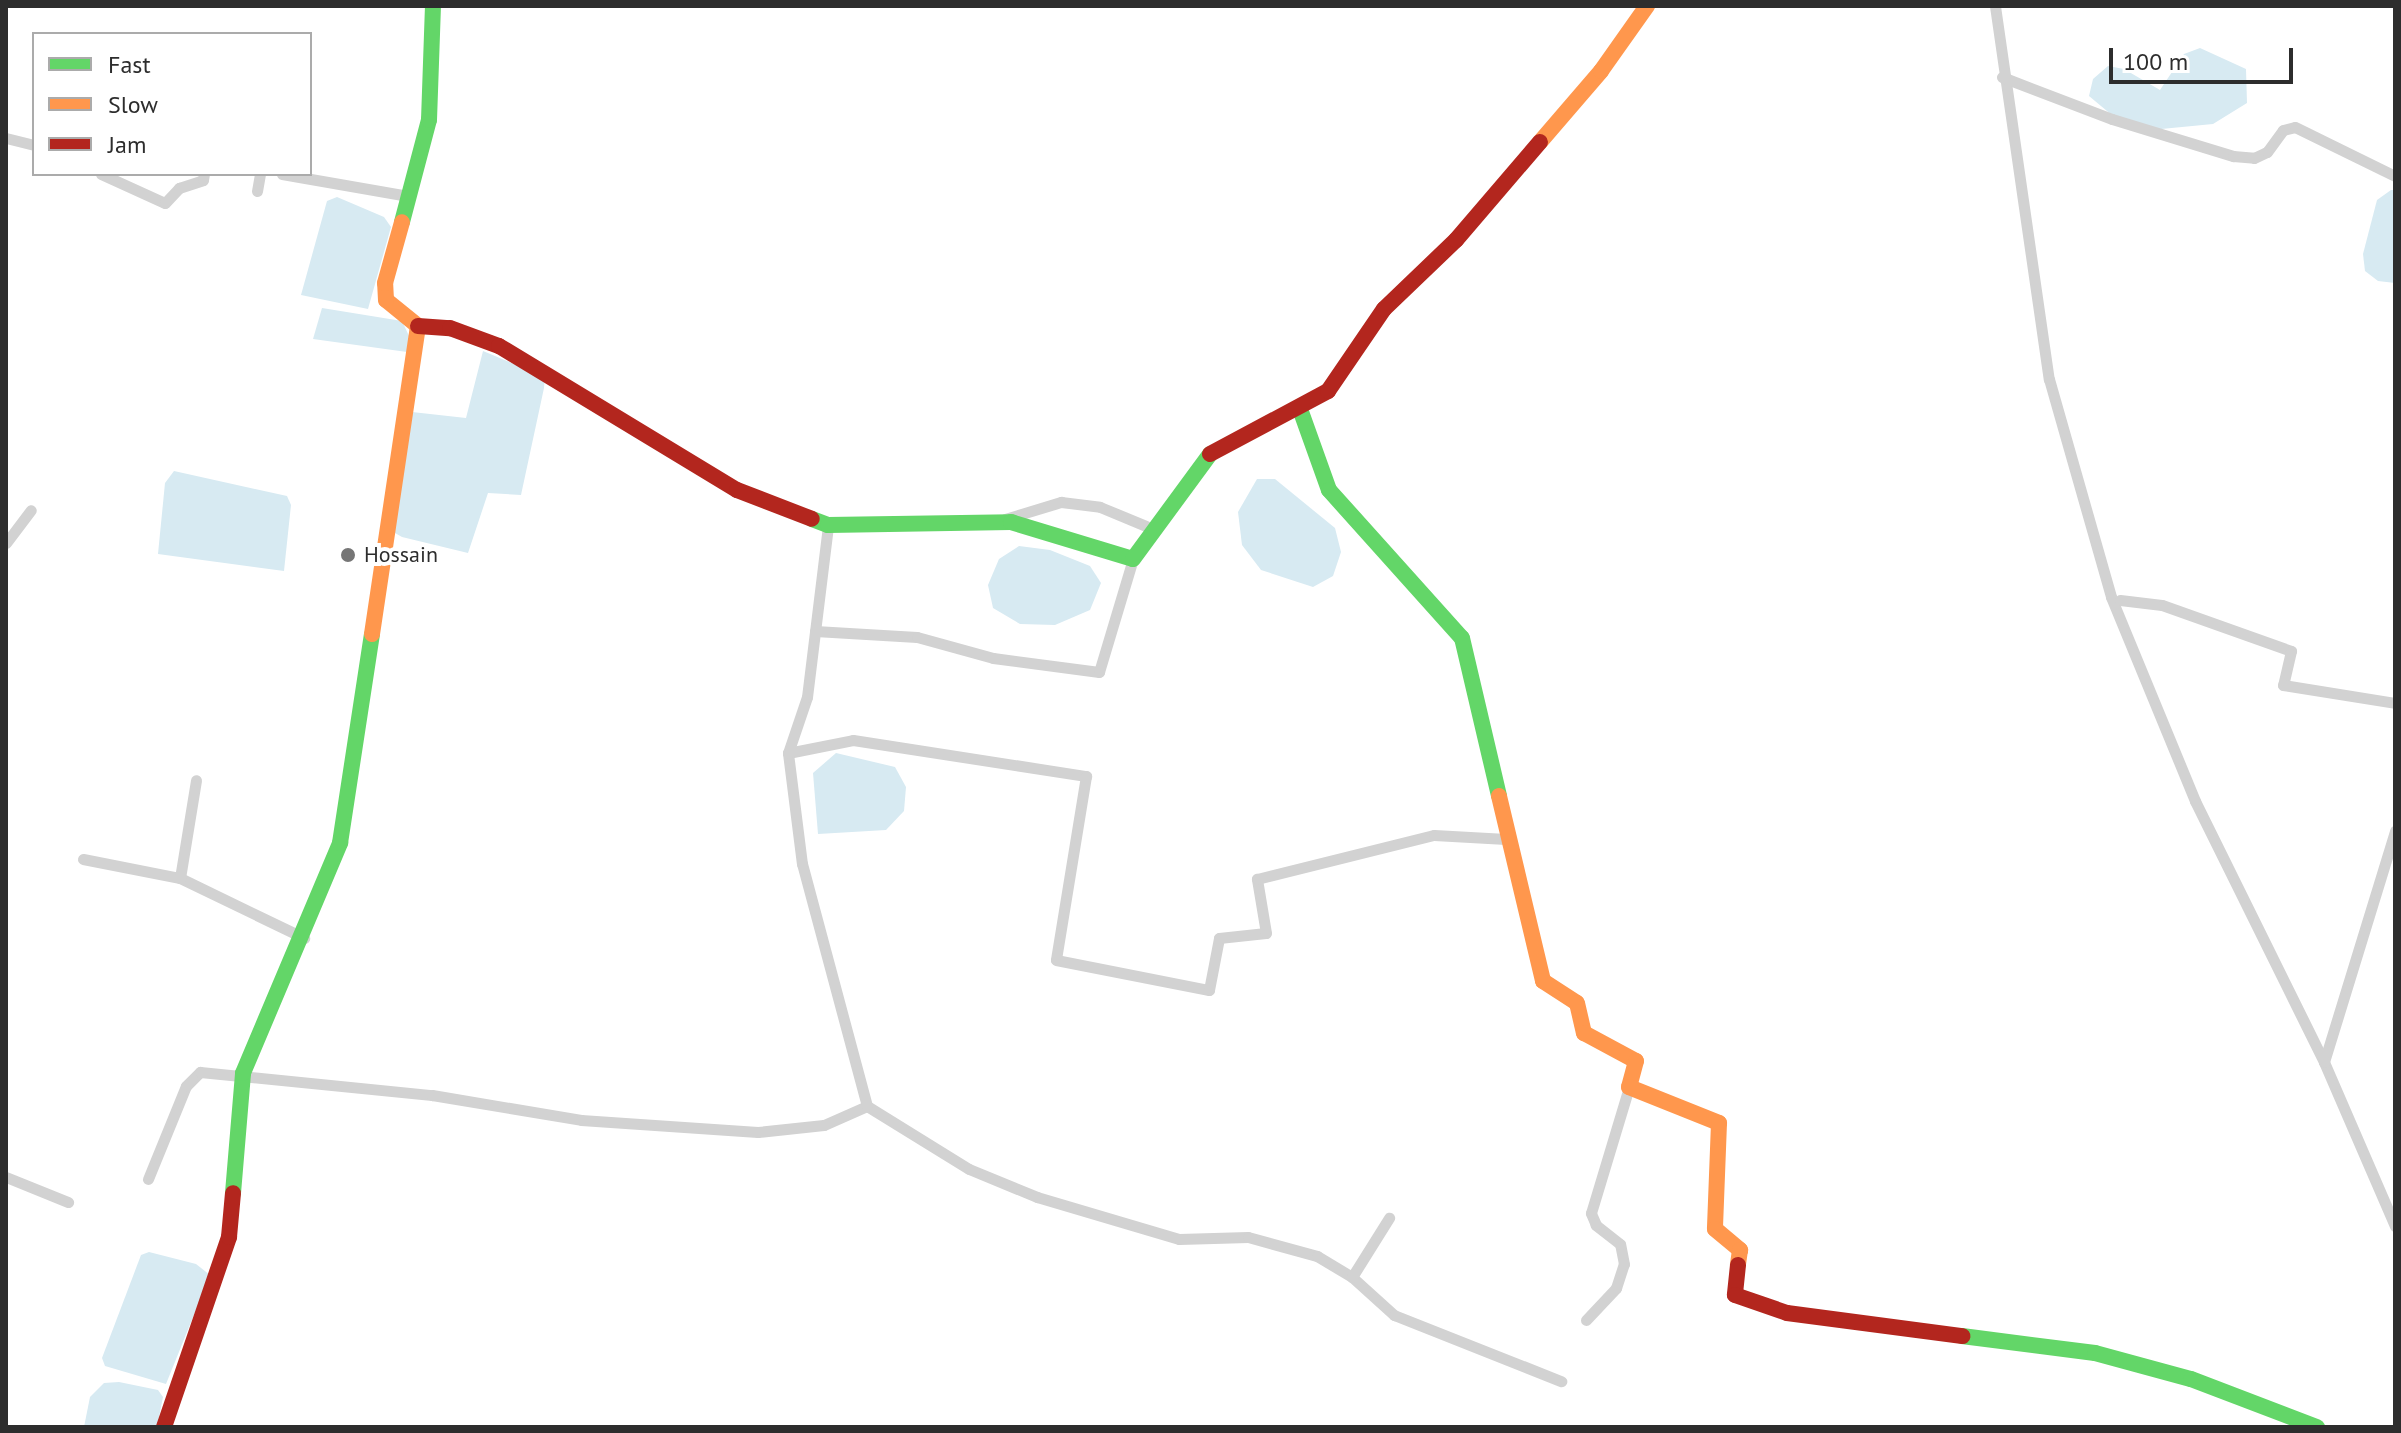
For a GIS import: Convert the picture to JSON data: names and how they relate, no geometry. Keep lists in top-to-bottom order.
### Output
{
  "places": ["Hossain"],
  "legend": ["Fast", "Slow", "Jam"],
  "scale_bar": "100 m"
}
